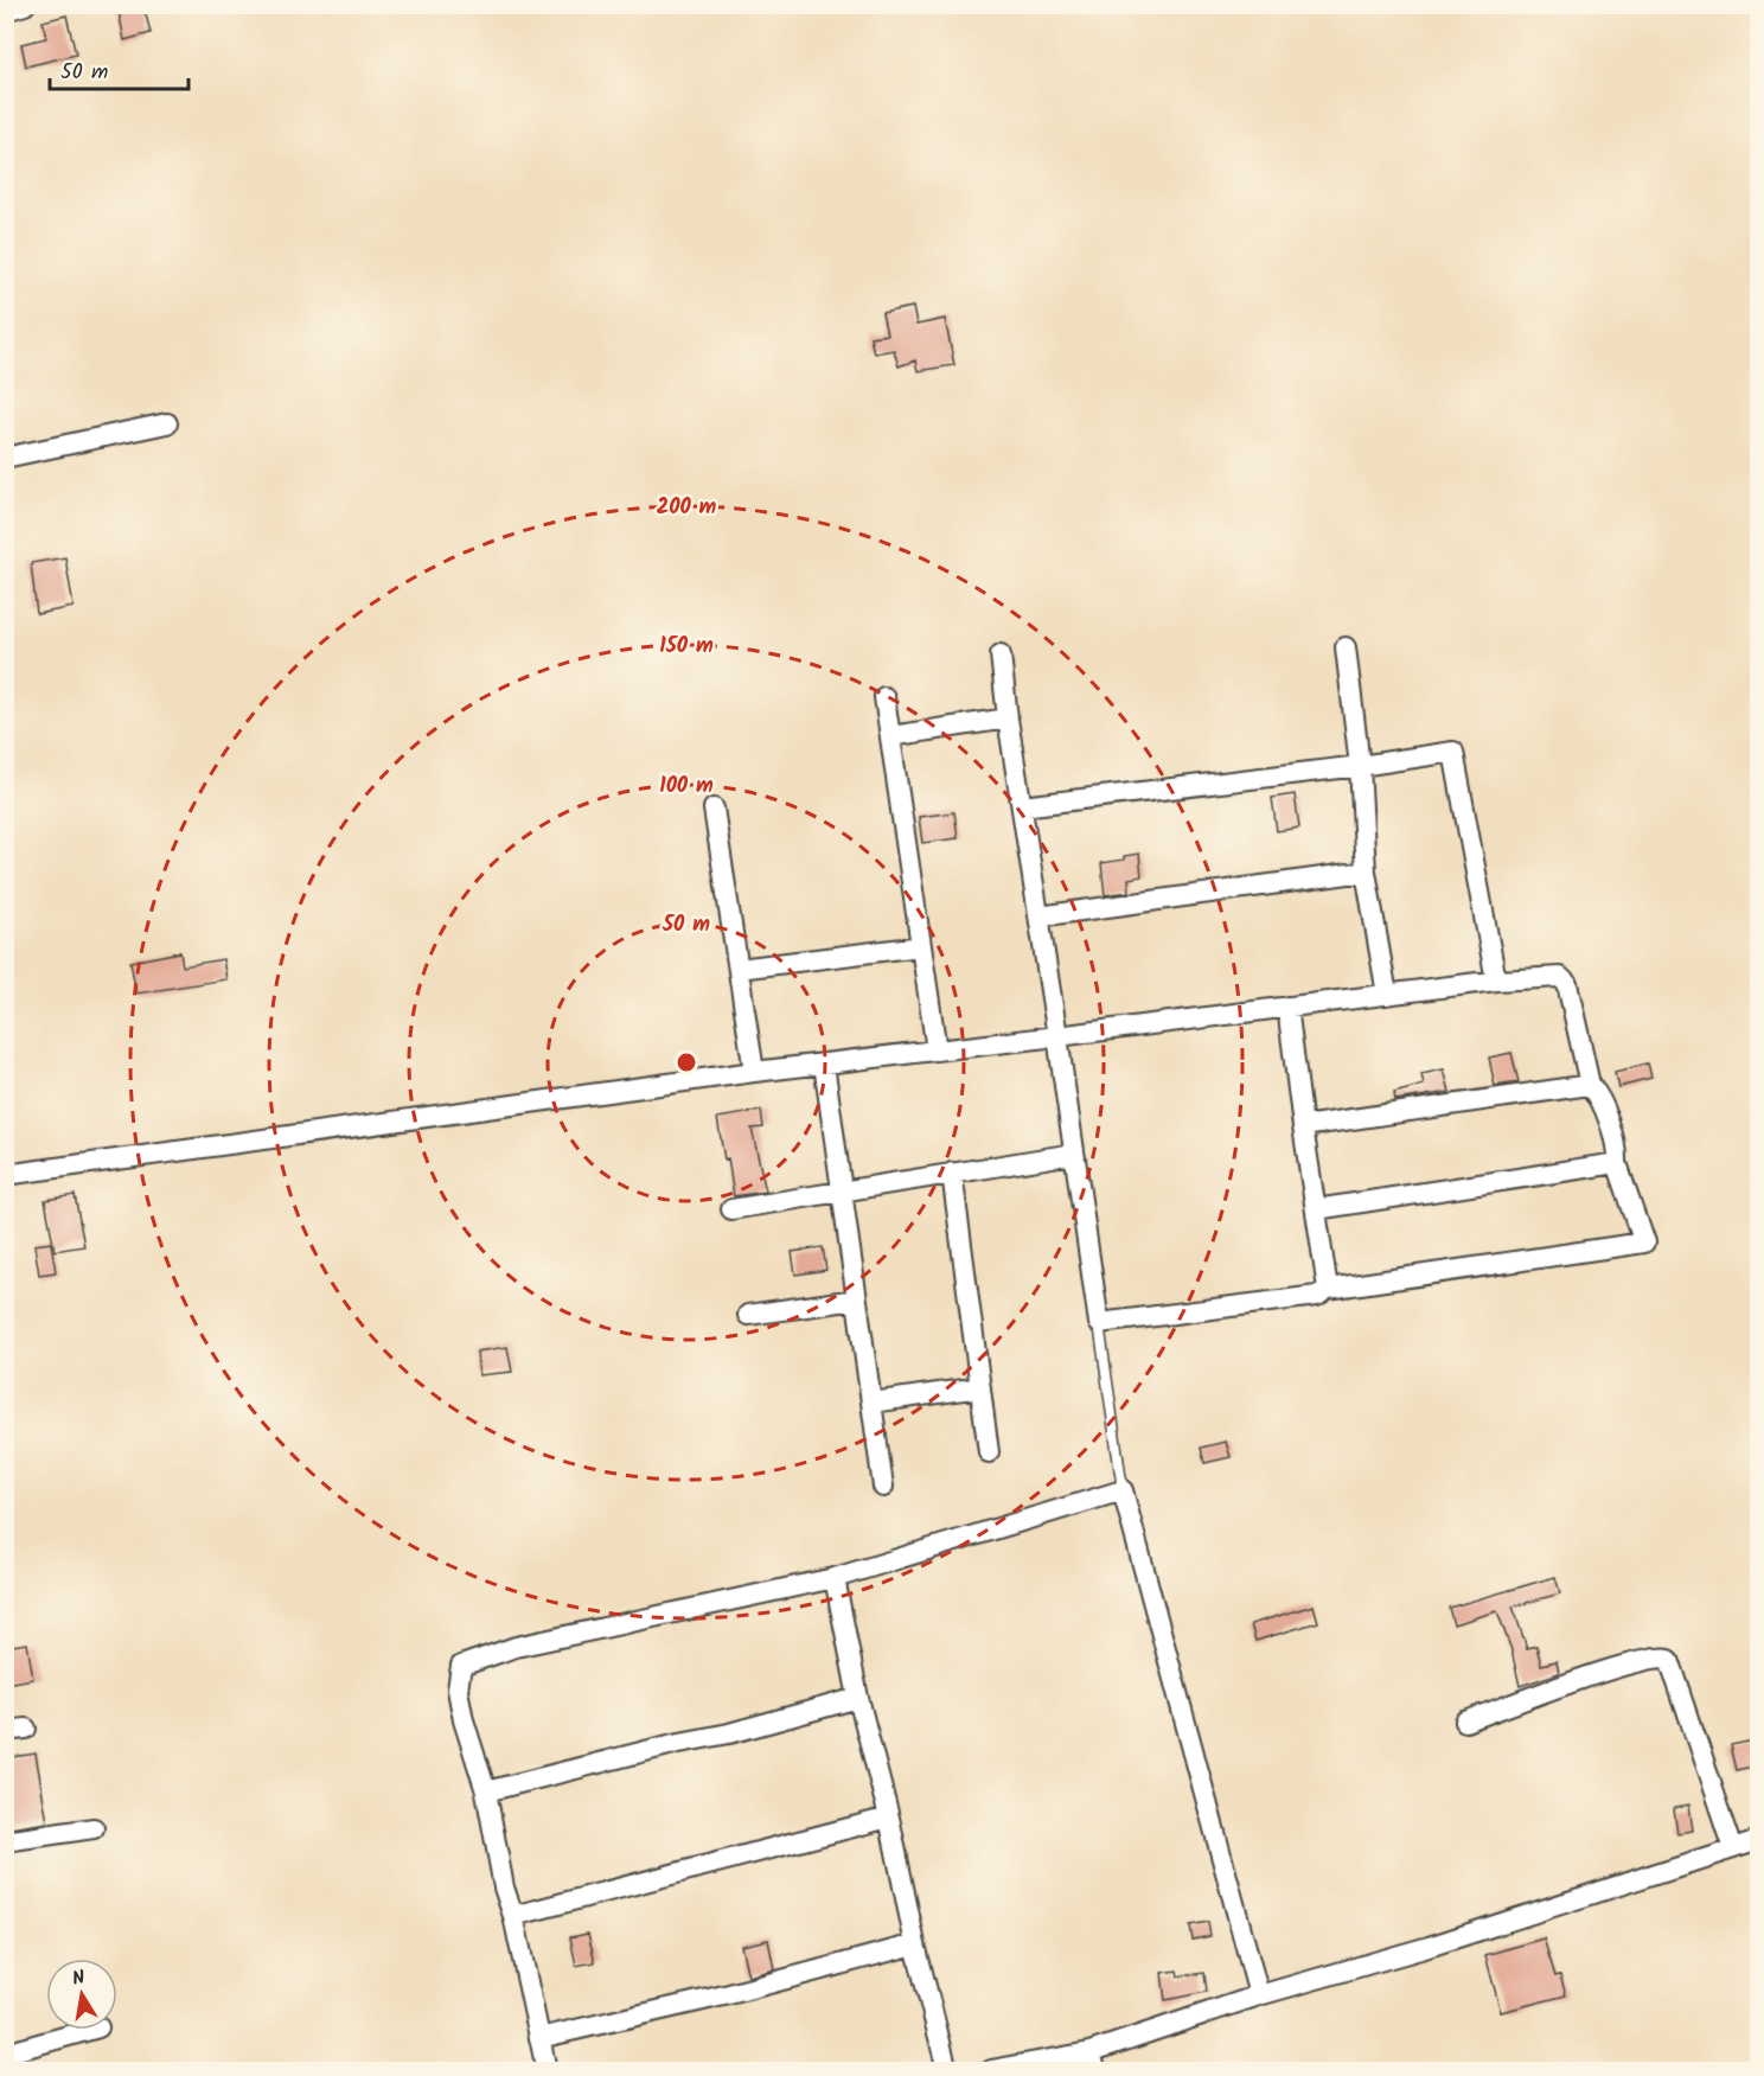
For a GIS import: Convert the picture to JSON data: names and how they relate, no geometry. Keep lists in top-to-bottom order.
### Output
{
  "scale_bar": "50 m",
  "north": "top",
  "rings": [
    "200 m",
    "150 m",
    "100 m",
    "50 m"
  ]
}
